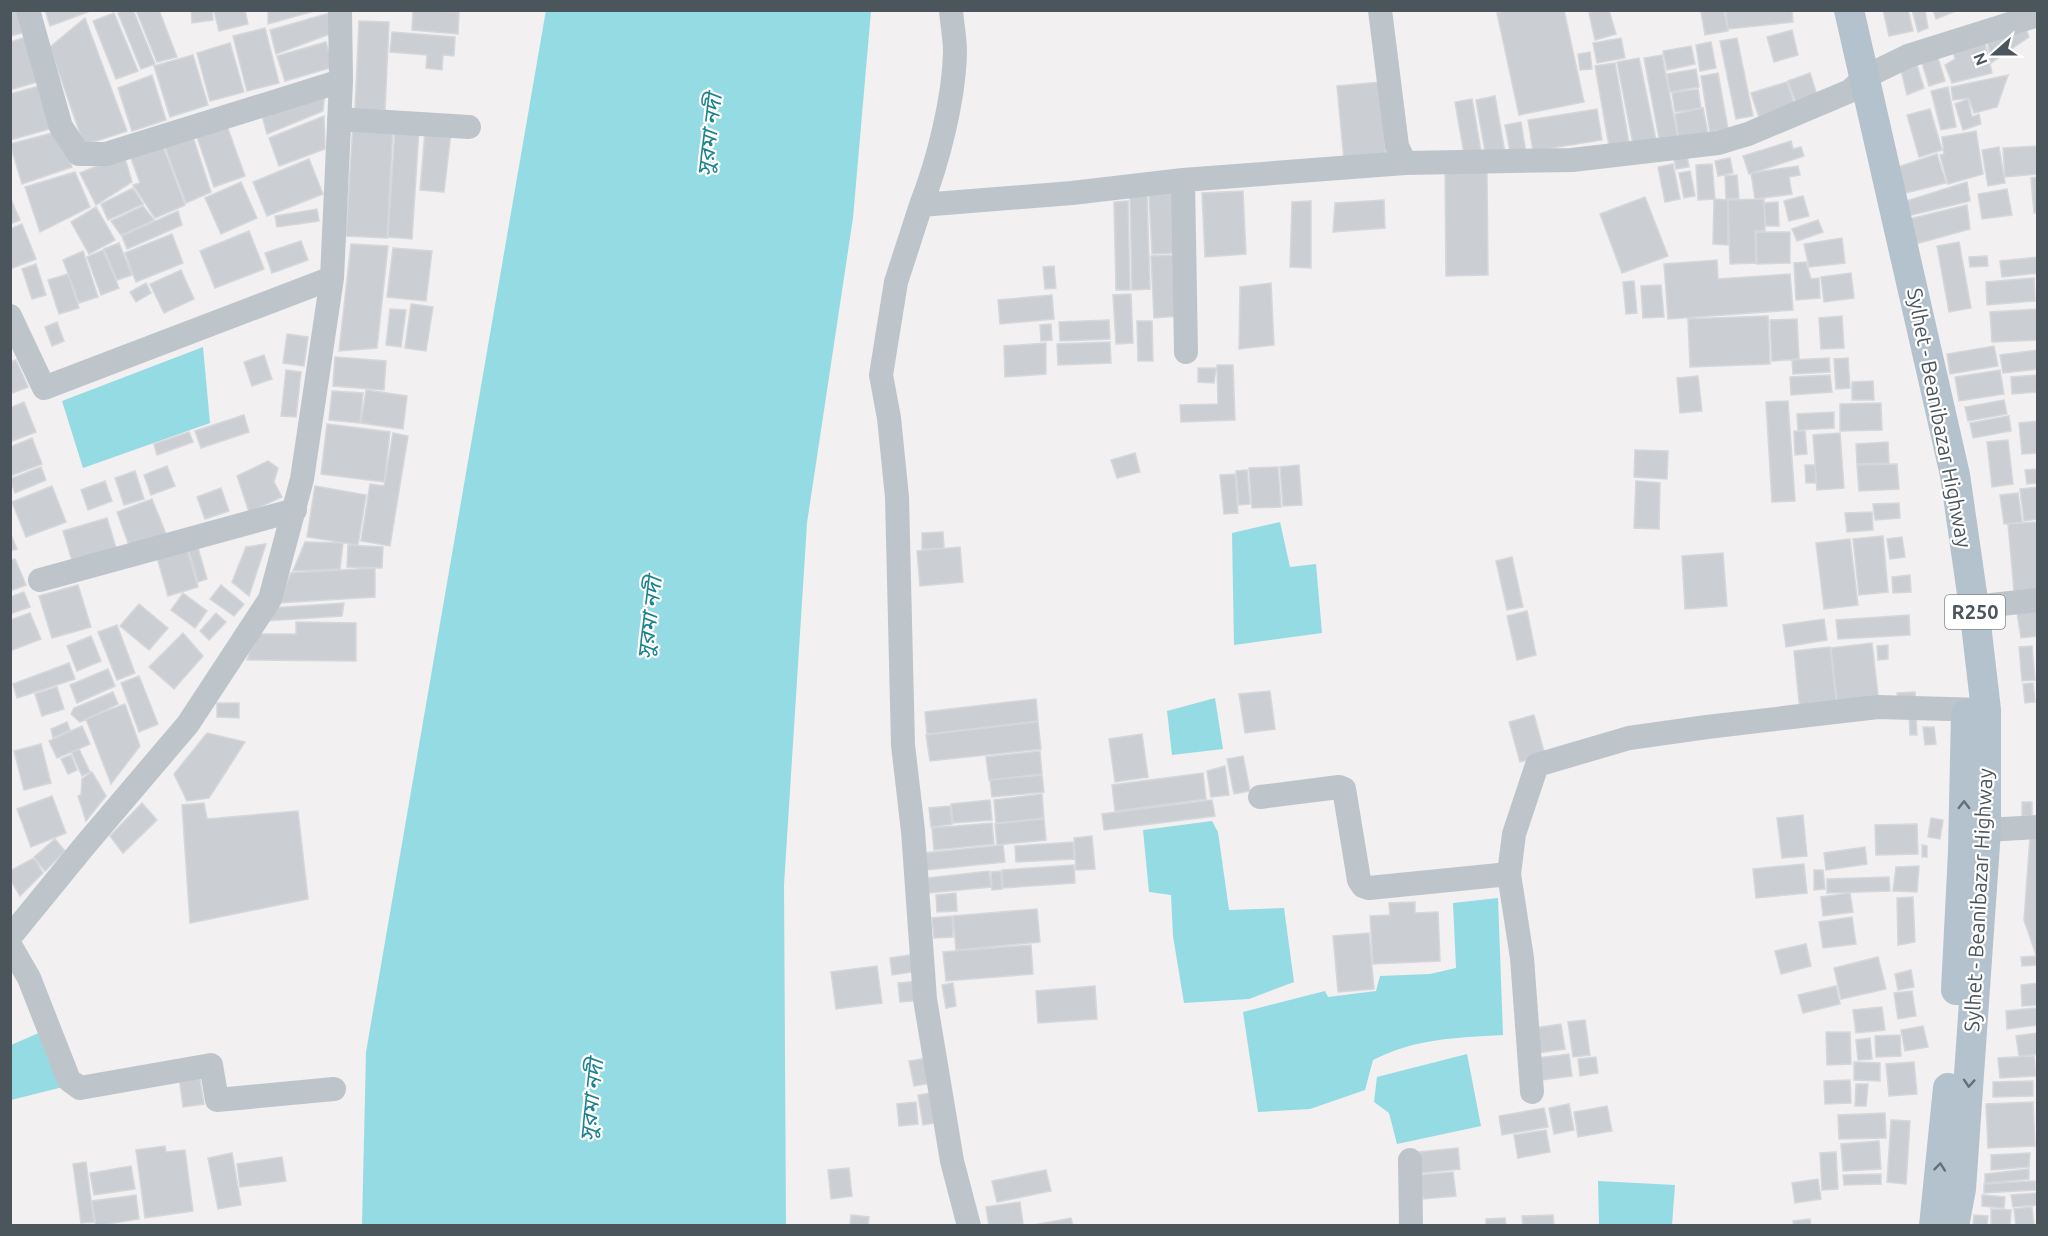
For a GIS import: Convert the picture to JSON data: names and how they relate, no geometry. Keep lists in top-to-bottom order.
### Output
{
  "streets": {
    "main road": ["Sylhet - Beanibazar Highway", "R250"]
  },
  "water": ["সুরমা নদী"],
  "north": "left"
}
